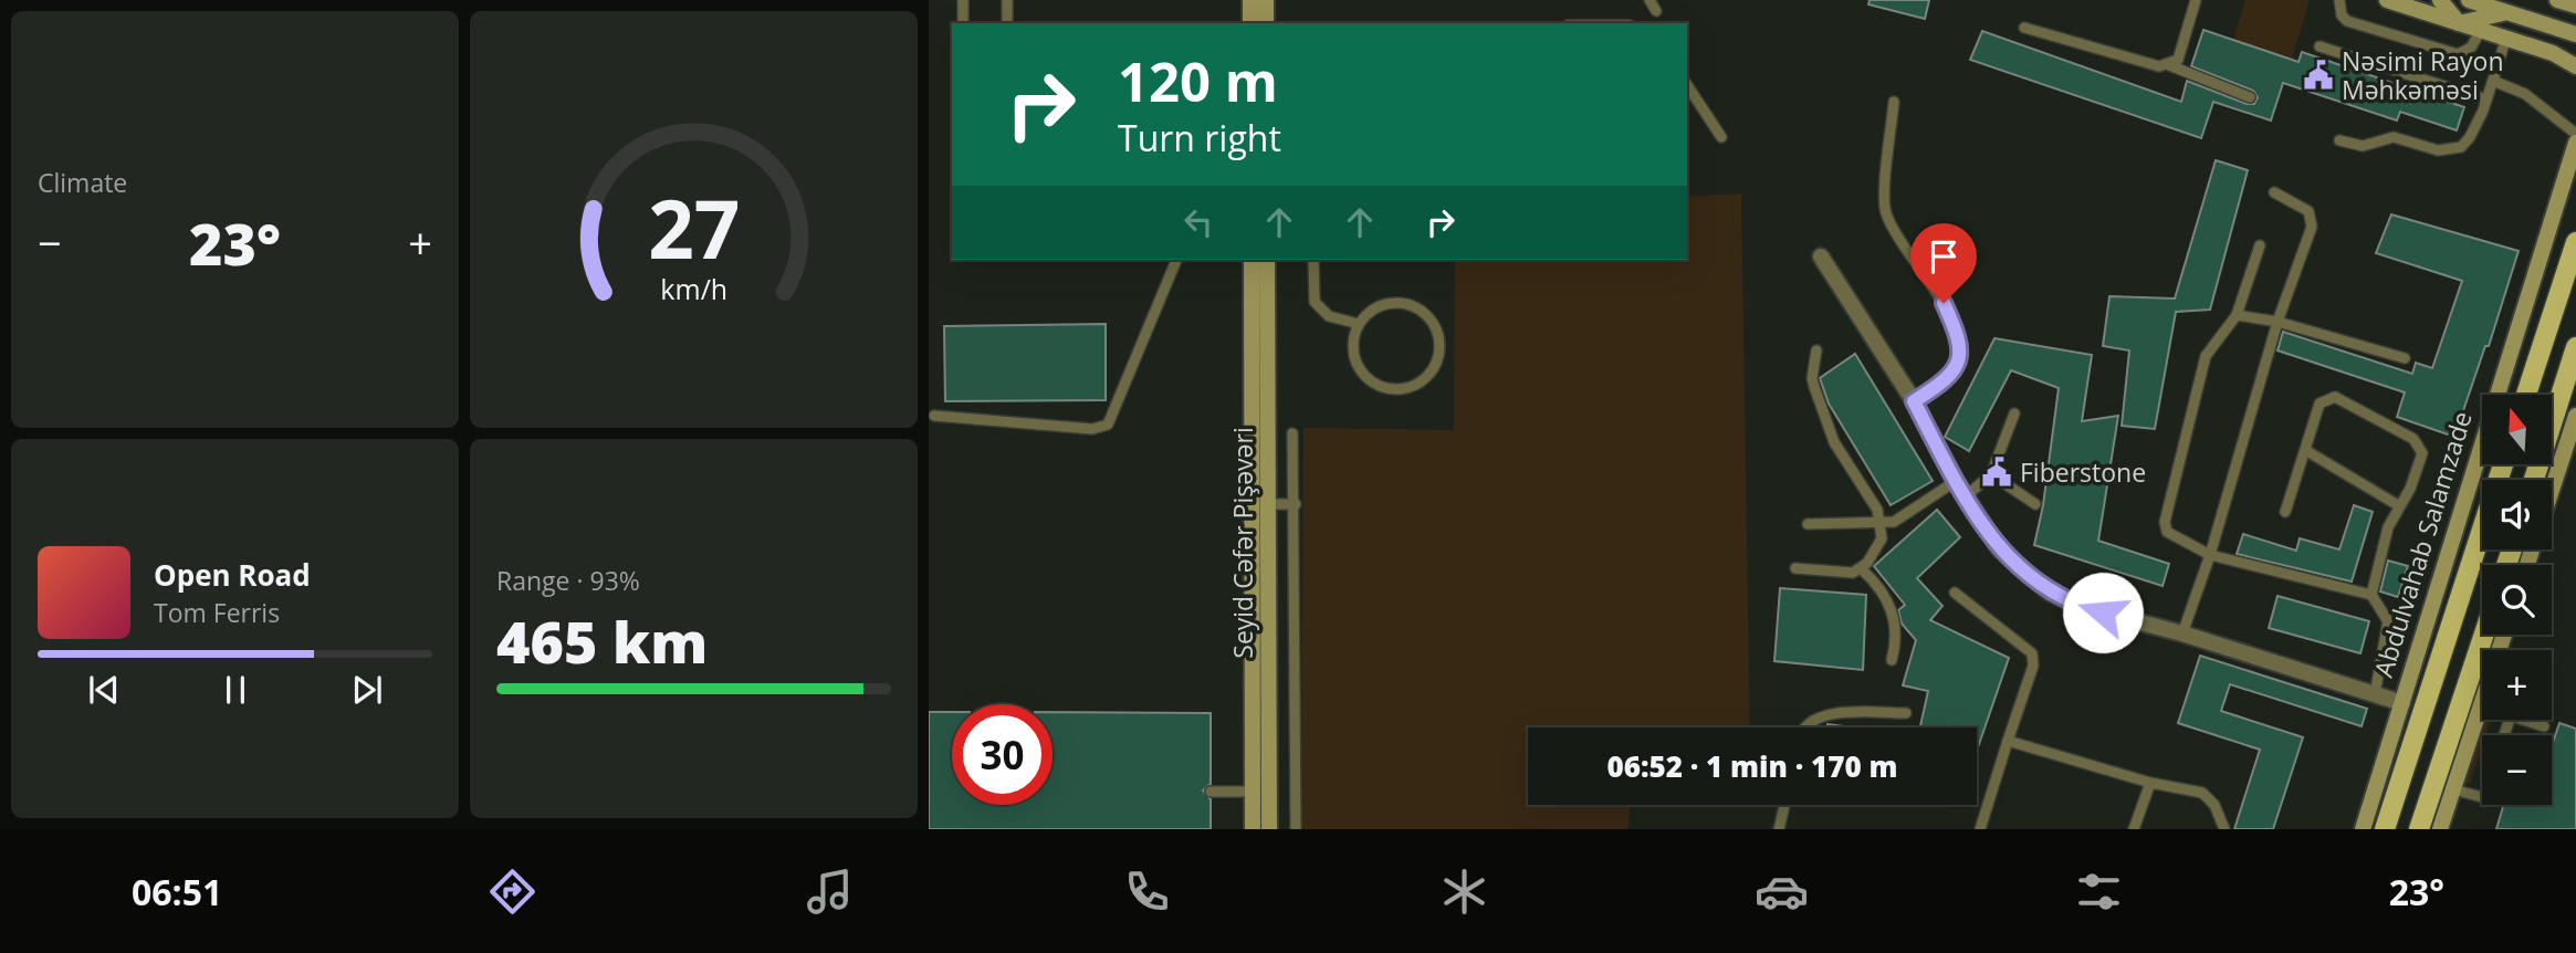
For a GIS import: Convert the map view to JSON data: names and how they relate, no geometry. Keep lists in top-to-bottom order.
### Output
{
  "streets": {
    "main road": ["Seyid Cəfər Pişəvəri", "Abdulvahab Salamzade"]
  },
  "places": {
    "public building": ["Nəsimi Rayon Məhkəməsi", "Fiberstone"]
  },
  "north": "top",
  "page": {
    "tile": [
      "Climate",
      ["Range · 93%", "465 km"]
    ],
    "turn": ["120 m", "Turn right"],
    "heat": ["−", "23°", "+"],
    "map_buttons": ["+", "−"],
    "song": ["Open Road", "Tom Ferris"],
    "limit": "30",
    "trip": "06:52 · 1 min · 170 m",
    "tabs": ["06:51", "23°"],
    "gauge": ["27", "km/h"]
  }
}
